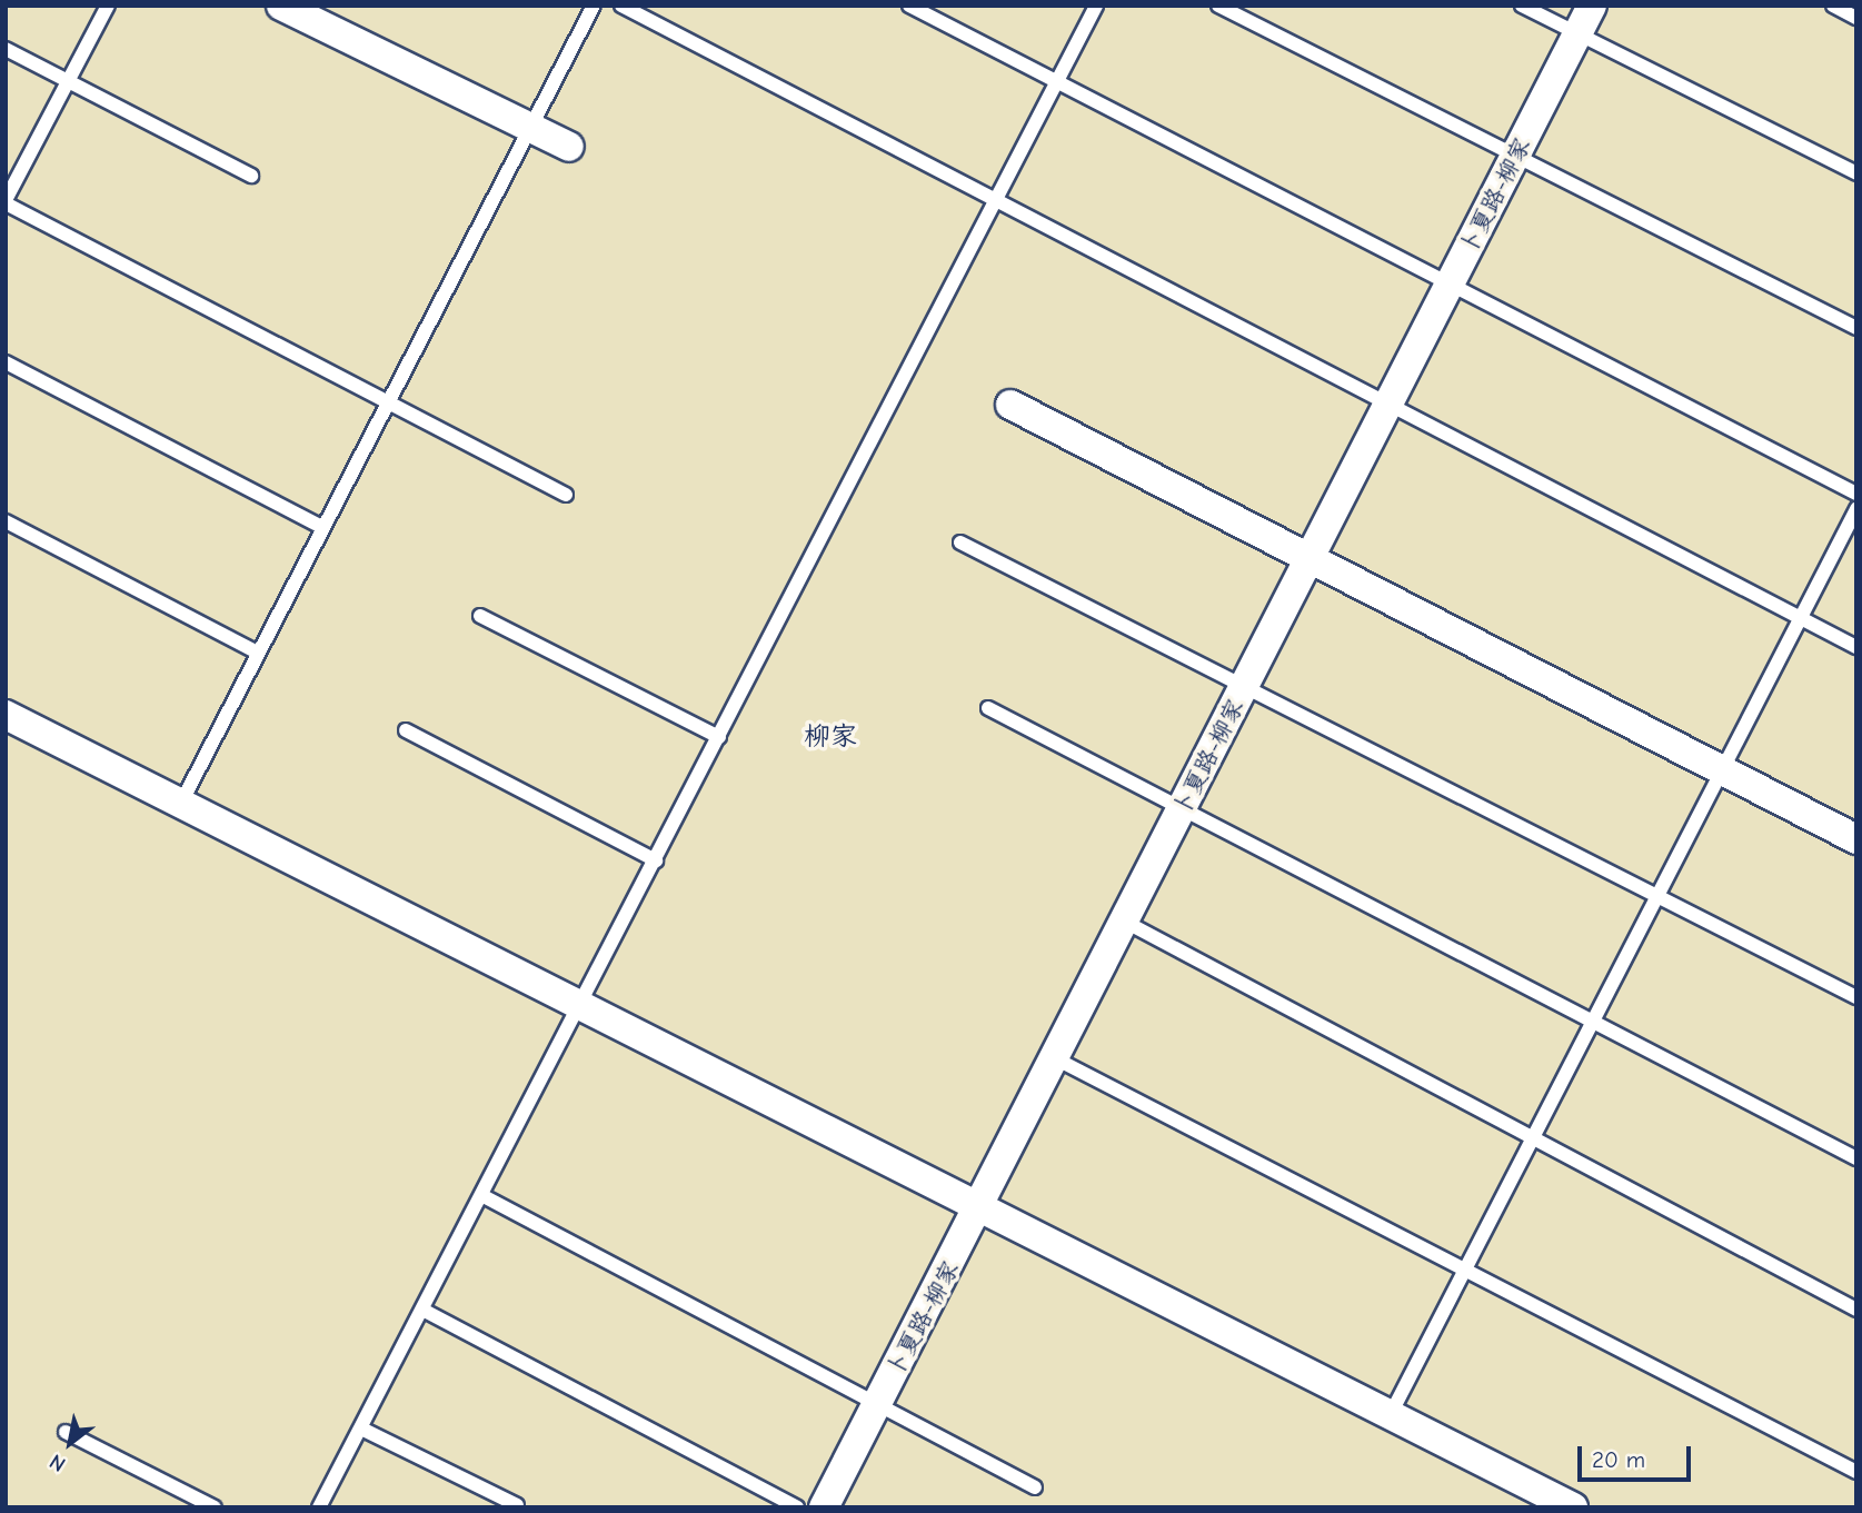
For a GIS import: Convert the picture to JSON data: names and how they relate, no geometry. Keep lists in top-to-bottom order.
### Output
{
  "streets": {
    "street": ["卜夏路-柳家"]
  },
  "districts": ["柳家"],
  "scale_bar": "20 m",
  "north": "bottom left"
}
